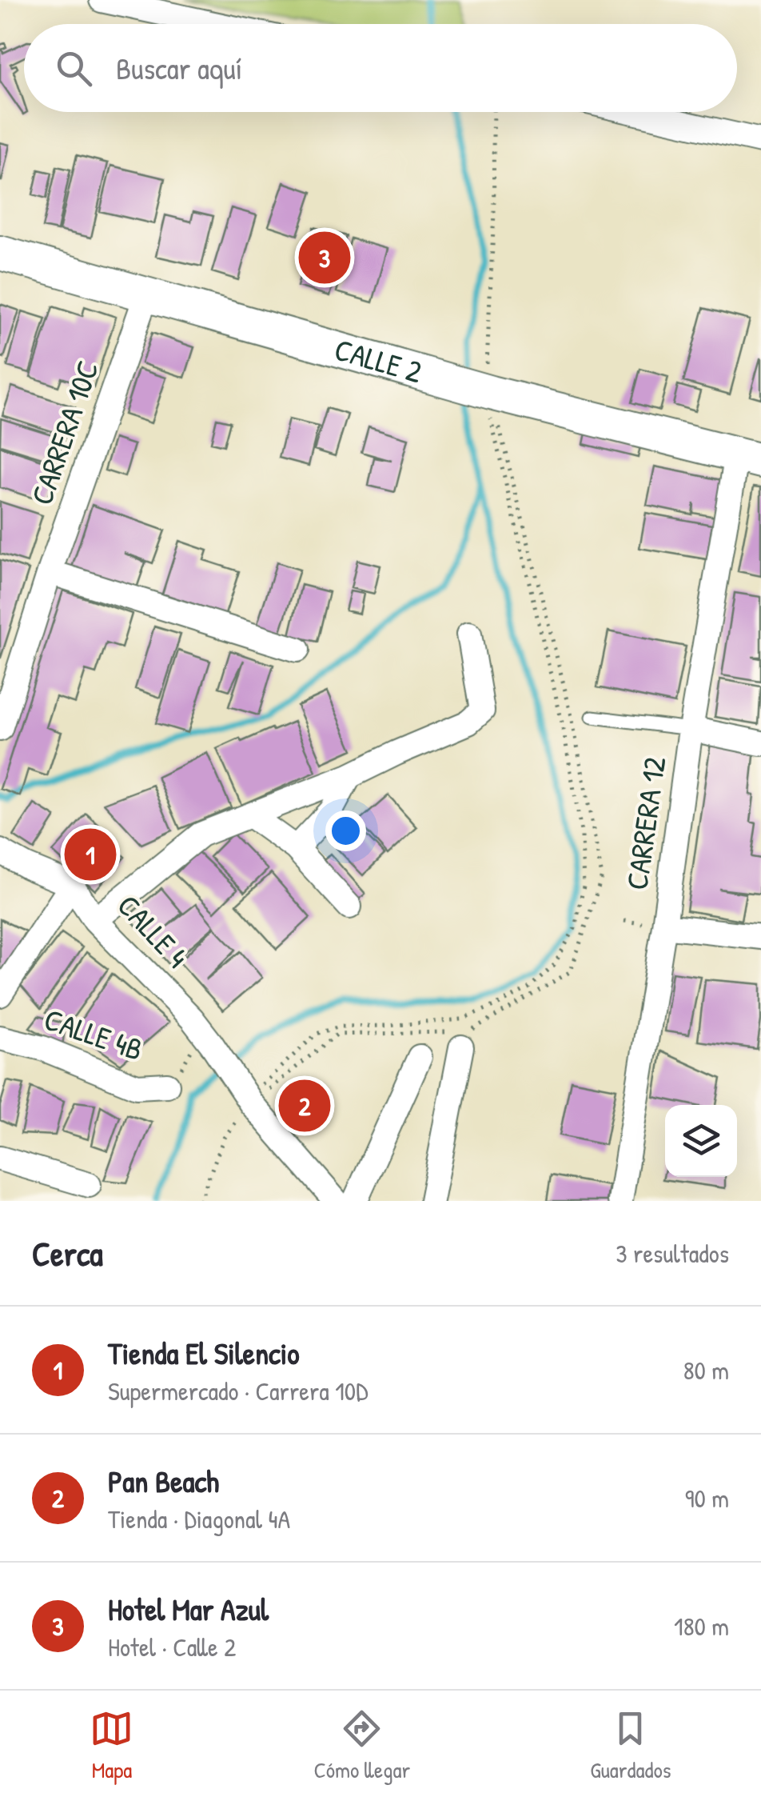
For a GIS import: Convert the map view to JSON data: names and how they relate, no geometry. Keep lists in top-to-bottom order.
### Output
{
  "streets": {
    "street": [
      "CALLE 2",
      "CARRERA 10C",
      "CARRERA 12",
      "CALLE 4",
      "CALLE 4B"
    ]
  },
  "crossings": [
    ["CALLE 2", "CARRERA 10C"],
    ["CALLE 2", "CARRERA 12"]
  ],
  "page": {
    "search": "Buscar aquí",
    "pins": ["3", "1", "2"],
    "heading": ["Cerca", "3 resultados"],
    "list": [
      {
        "mark": "1",
        "name": "Tienda El Silencio",
        "note": "Supermercado · Carrera 10D",
        "value": "80 m"
      },
      {
        "mark": "2",
        "name": "Pan Beach",
        "note": "Tienda · Diagonal 4A",
        "value": "90 m"
      },
      {
        "mark": "3",
        "name": "Hotel Mar Azul",
        "note": "Hotel · Calle 2",
        "value": "180 m"
      }
    ],
    "nav": ["Mapa", "Cómo llegar", "Guardados"]
  }
}
